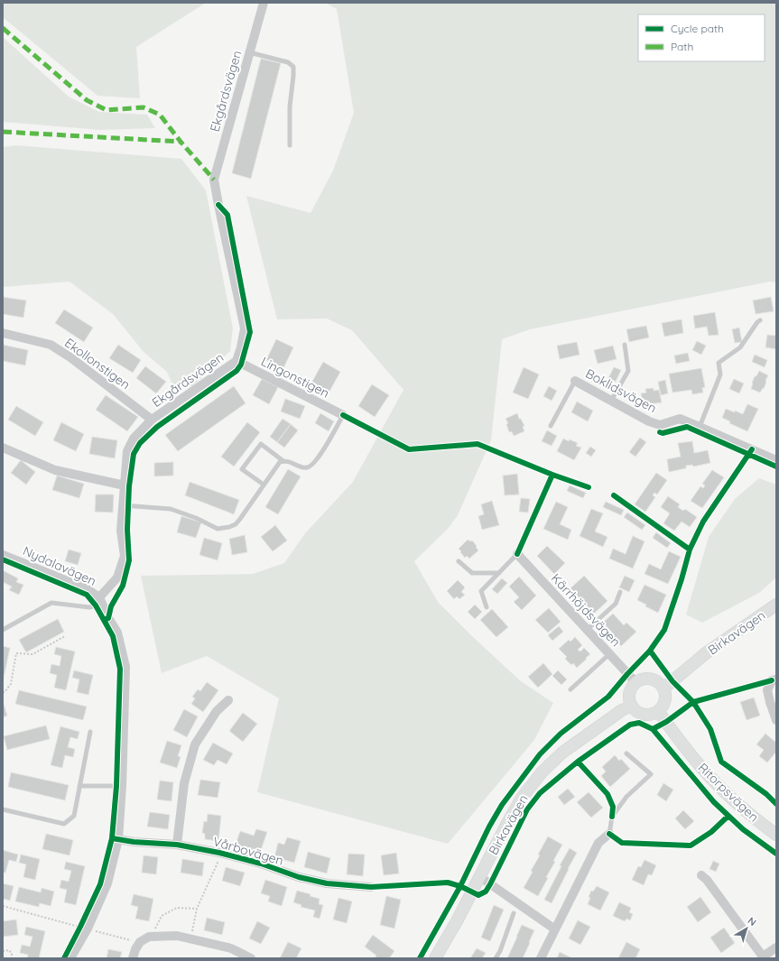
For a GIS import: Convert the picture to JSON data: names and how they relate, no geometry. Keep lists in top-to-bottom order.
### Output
{
  "streets": {
    "street": [
      "Ekgårdsvägen",
      "Ekollonstigen",
      "Lingonstigen",
      "Boklidsvägen",
      "Nydalavägen",
      "Kärrhöjdsvägen",
      "Birkavägen",
      "Ritorpsvägen",
      "Vårbovägen"
    ]
  },
  "crossings": [
    ["Ekgårdsvägen", "Ekollonstigen"],
    ["Ekgårdsvägen", "Lingonstigen"],
    ["Ekgårdsvägen", "Nydalavägen"],
    ["Nydalavägen", "Vårbovägen"],
    ["Kärrhöjdsvägen", "Birkavägen"],
    ["Kärrhöjdsvägen", "Ritorpsvägen"],
    ["Birkavägen", "Ritorpsvägen"]
  ],
  "legend": ["Cycle path", "Path"],
  "north": "top right"
}
